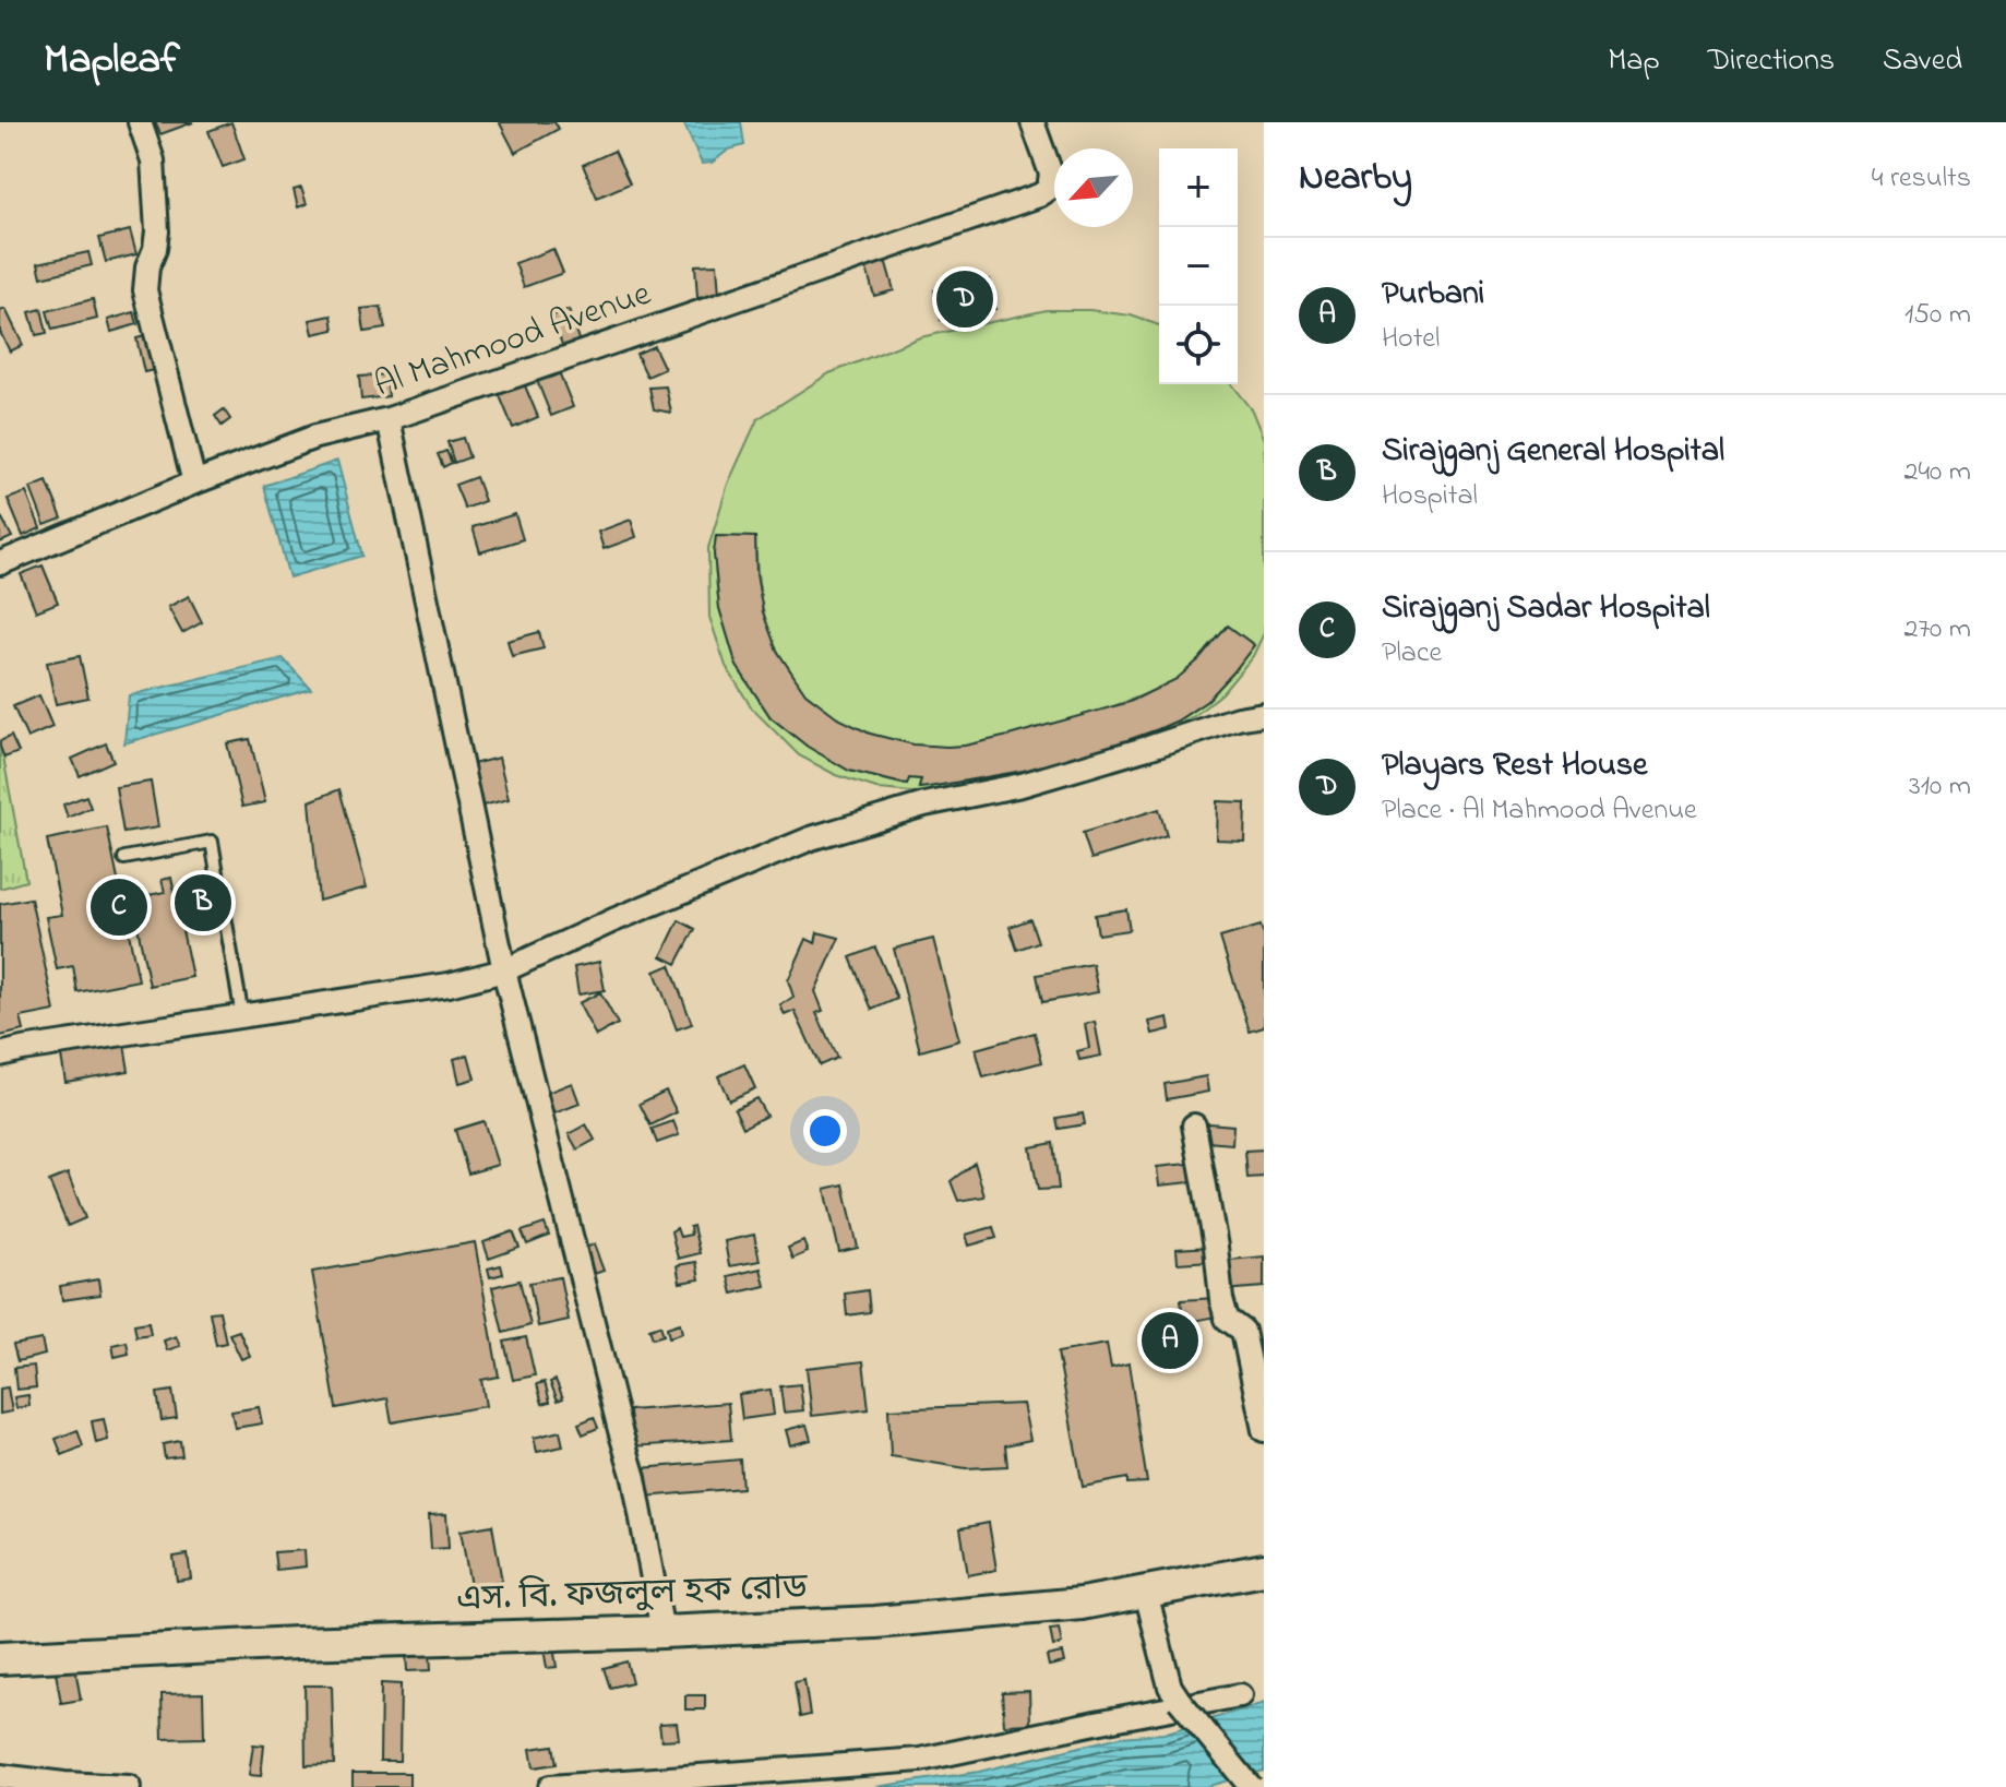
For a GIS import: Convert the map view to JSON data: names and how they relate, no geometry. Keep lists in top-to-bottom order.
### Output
{
  "streets": {
    "main road": ["এস. বি. ফজলুল হক রোড"],
    "street": ["Al Mahmood Avenue"]
  },
  "north": "bottom left",
  "page": {
    "header": "Mapleaf",
    "nav": ["Map", "Directions", "Saved"],
    "heading": ["Nearby", "4 results"],
    "map_buttons": ["+", "−"],
    "list": [
      {
        "mark": "A",
        "name": "Purbani",
        "note": "Hotel",
        "value": "150 m"
      },
      {
        "mark": "B",
        "name": "Sirajganj General Hospital",
        "note": "Hospital",
        "value": "240 m"
      },
      {
        "mark": "C",
        "name": "Sirajganj Sadar Hospital",
        "note": "Place",
        "value": "270 m"
      },
      {
        "mark": "D",
        "name": "Playars Rest House",
        "note": "Place · Al Mahmood Avenue",
        "value": "310 m"
      }
    ],
    "pins": [
      "D",
      "B",
      "C",
      "A"
    ]
  }
}
